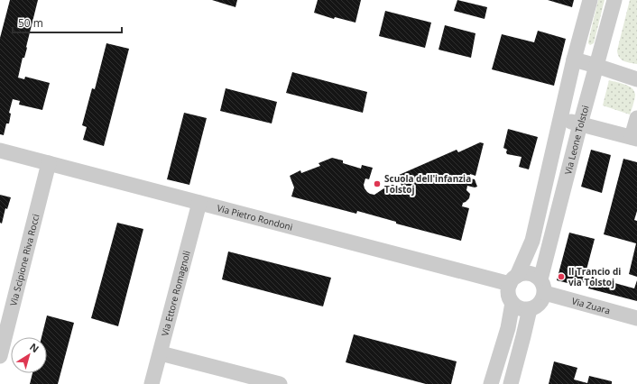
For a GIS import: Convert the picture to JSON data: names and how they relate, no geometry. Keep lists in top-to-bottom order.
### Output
{
  "streets": {
    "street": [
      "Via Leone Tolstoi",
      "Via Pietro Rondoni",
      "Via Scipione Riva Rocci",
      "Via Ettore Romagnoli",
      "Via Zuara"
    ]
  },
  "crossings": [
    ["Via Leone Tolstoi", "Via Pietro Rondoni"],
    ["Via Leone Tolstoi", "Via Zuara"],
    ["Via Pietro Rondoni", "Via Scipione Riva Rocci"],
    ["Via Pietro Rondoni", "Via Ettore Romagnoli"],
    ["Via Pietro Rondoni", "Via Zuara"]
  ],
  "places": ["Scuola dell'infanzia Tolstoj", "Il Trancio di via Tolstoj"],
  "scale_bar": "50 m",
  "north": "top right"
}
